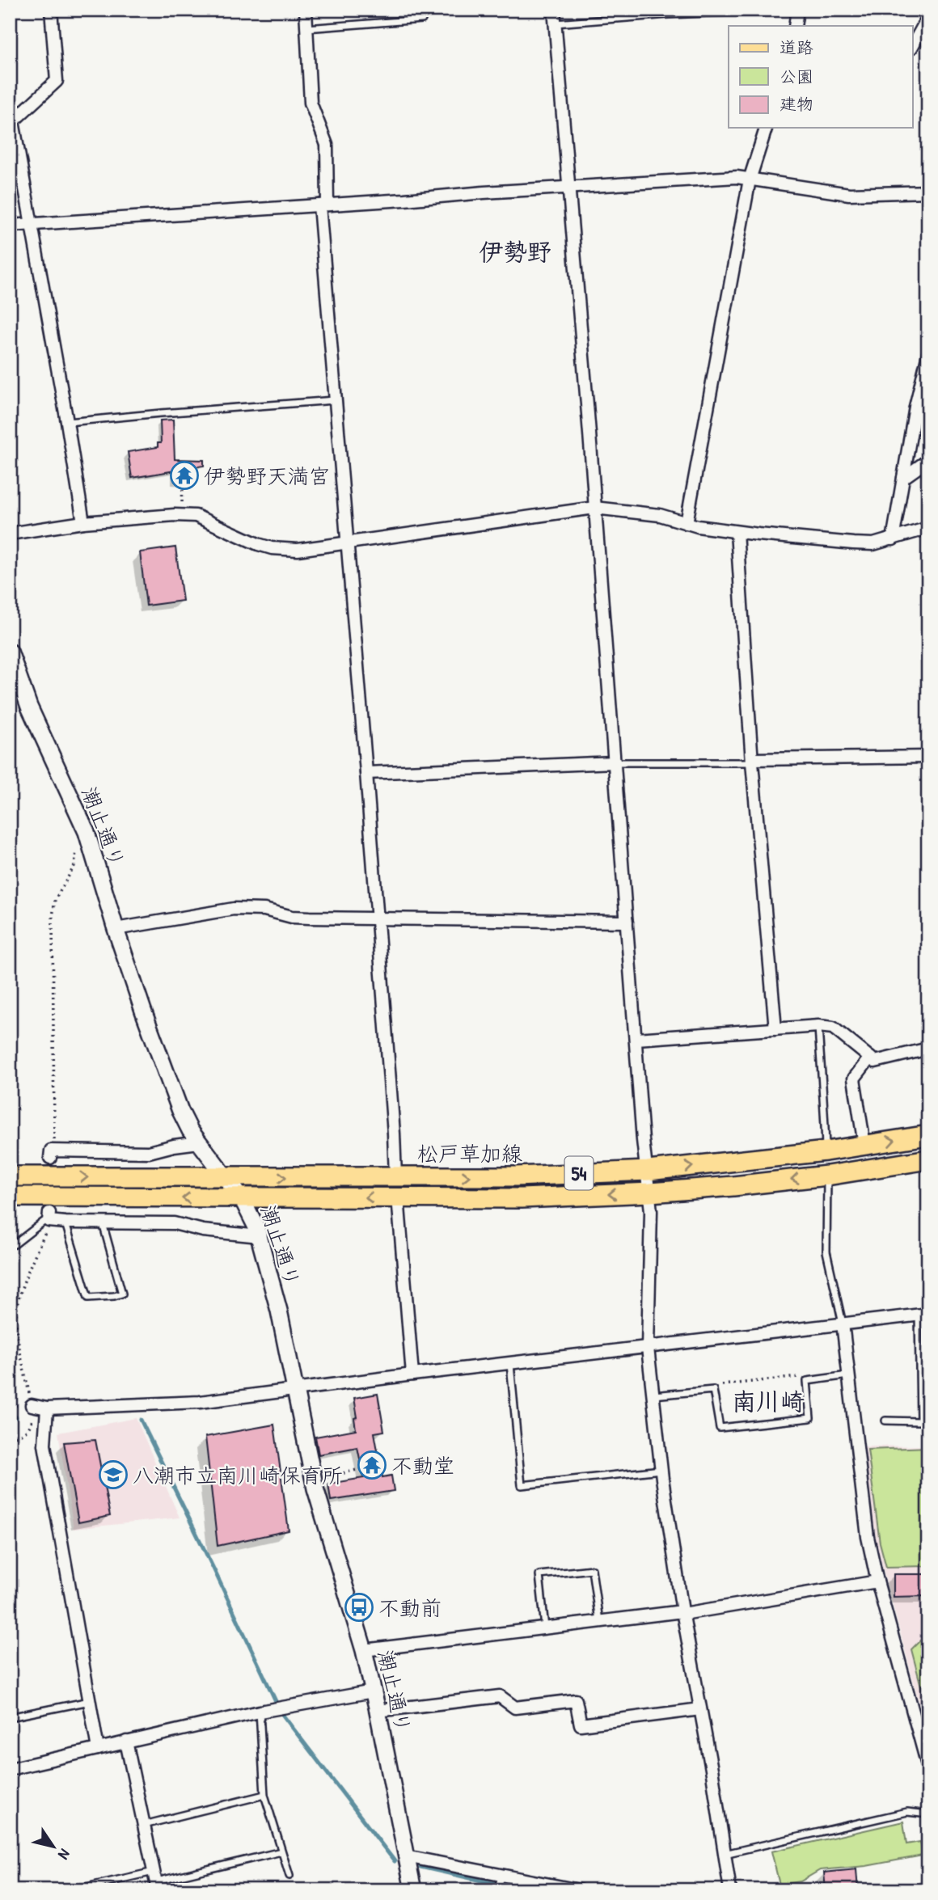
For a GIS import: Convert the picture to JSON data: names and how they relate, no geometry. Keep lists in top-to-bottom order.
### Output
{
  "streets": {
    "main road": ["松戸草加線", "54"],
    "street": ["潮止通り"]
  },
  "crossings": [
    ["潮止通り", "松戸草加線"]
  ],
  "districts": ["伊勢野", "南川崎"],
  "places": {
    "temple": ["伊勢野天満宮", "不動堂"],
    "school or university": ["八潮市立南川崎保育所"],
    "bus stop": ["不動前"]
  },
  "legend": ["道路", "公園", "建物"],
  "north": "bottom right"
}
